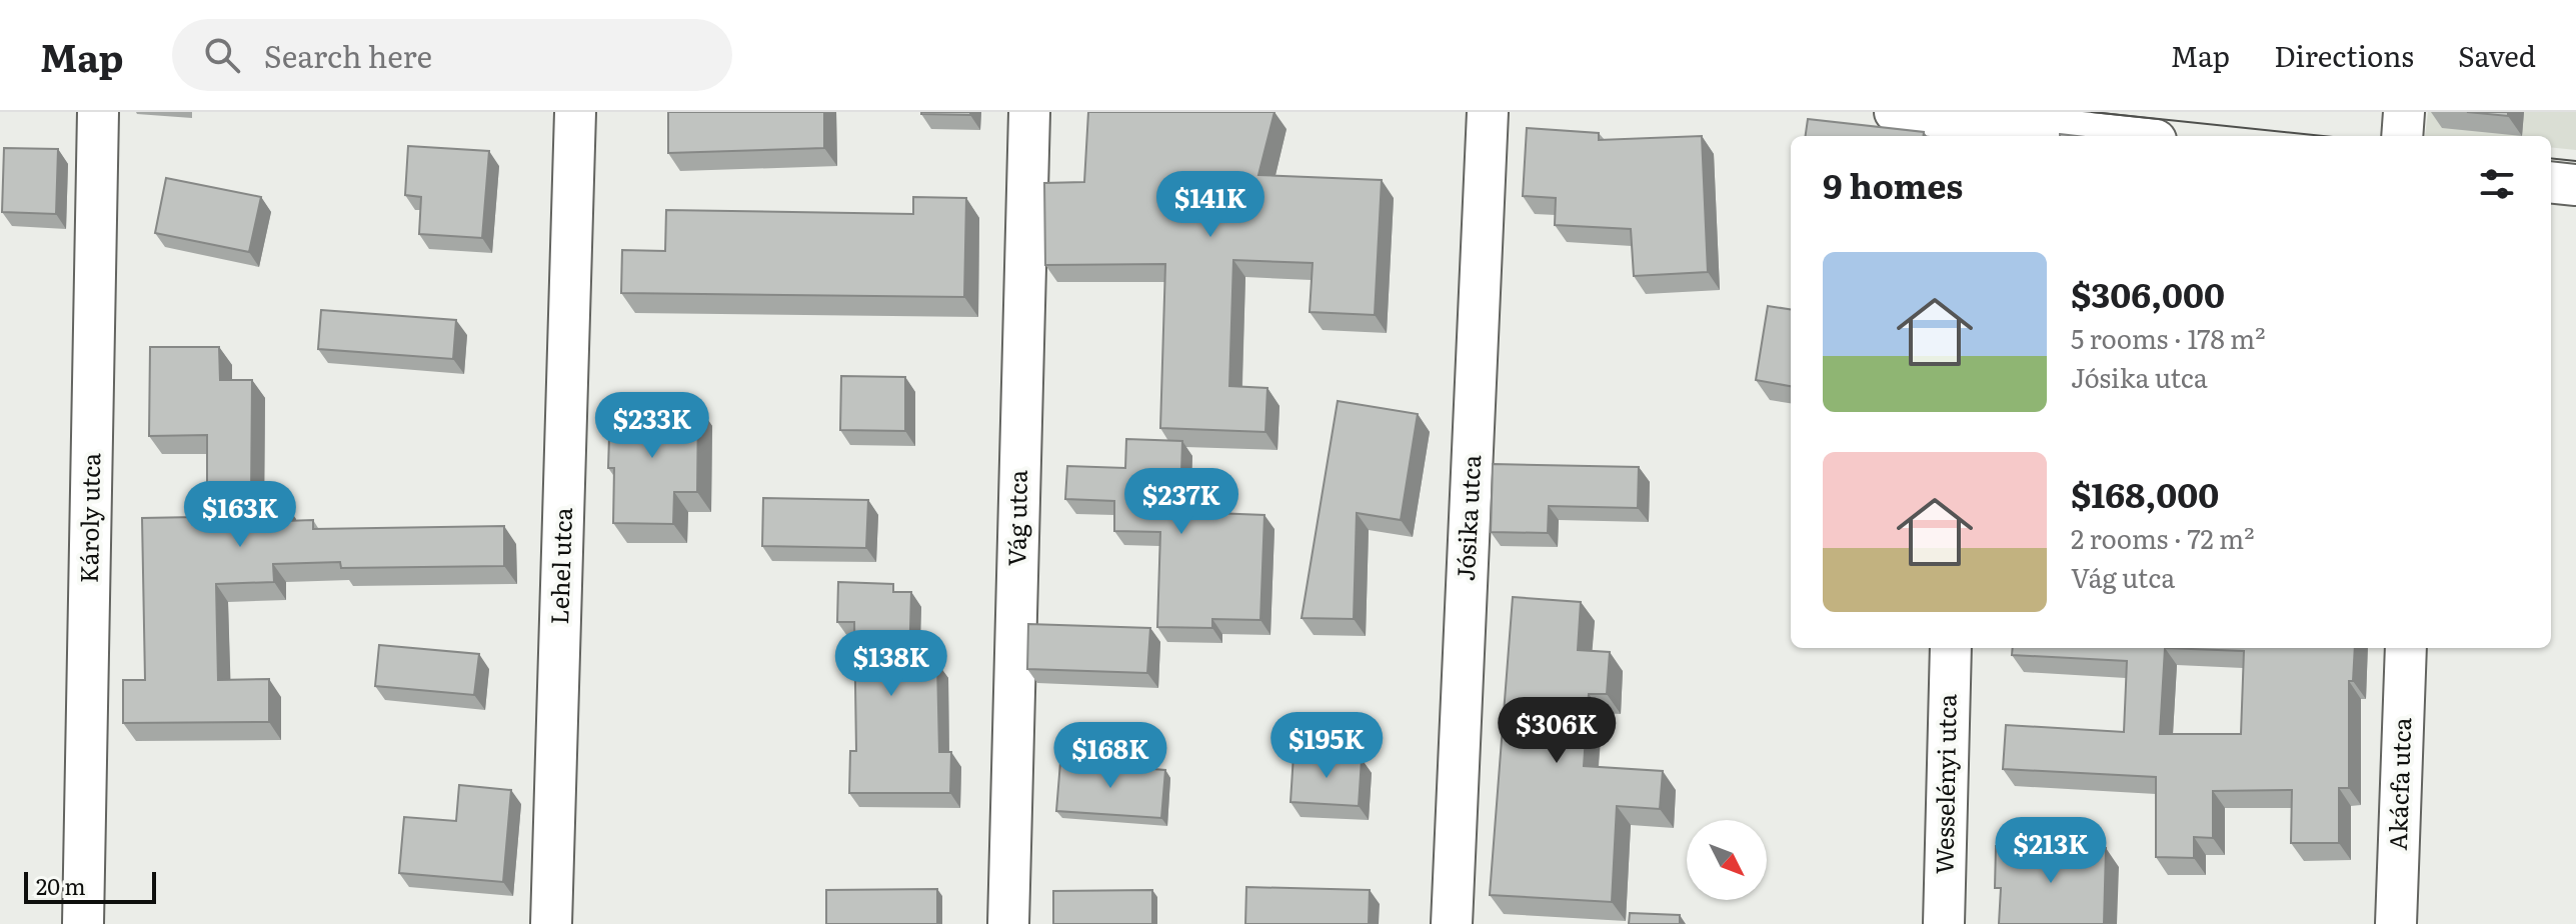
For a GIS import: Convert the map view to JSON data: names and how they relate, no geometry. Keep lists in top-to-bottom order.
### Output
{
  "streets": {
    "street": [
      "Károly utca",
      "Vág utca",
      "Jósika utca",
      "Lehel utca",
      "Wesselényi utca",
      "Akácfa utca"
    ]
  },
  "scale_bar": "20 m",
  "north": "bottom right",
  "page": {
    "header": "Map",
    "search": "Search here",
    "nav": ["Map", "Directions", "Saved"],
    "heading": "9 homes",
    "price": [
      "$141K",
      "$233K",
      "$237K",
      "$163K",
      "$138K",
      "$306K",
      "$195K",
      "$168K",
      "$213K"
    ],
    "list": [
      {
        "name": "$306,000",
        "note": "5 rooms · 178 m² · Jósika utca"
      },
      {
        "name": "$168,000",
        "note": "2 rooms · 72 m² · Vág utca"
      }
    ],
    "scale": "20 m"
  }
}
